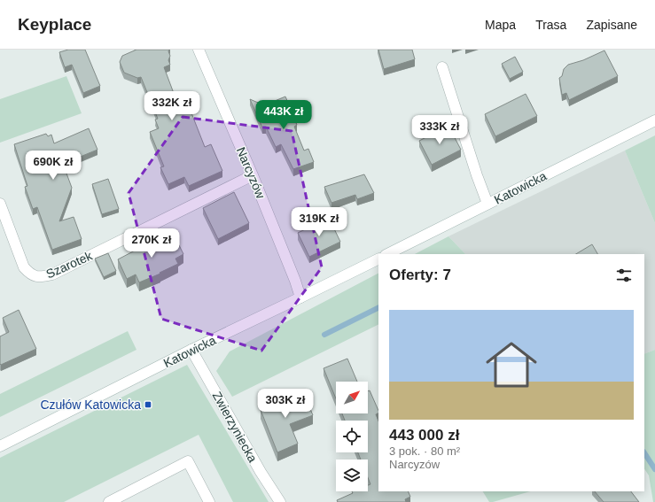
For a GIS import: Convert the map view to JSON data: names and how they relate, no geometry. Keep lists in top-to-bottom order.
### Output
{
  "streets": {
    "street": [
      "Narcyzów",
      "Katowicka",
      "Szarotek",
      "Zwierzyniecka"
    ]
  },
  "crossings": [
    ["Narcyzów", "Katowicka"],
    ["Narcyzów", "Szarotek"],
    ["Katowicka", "Zwierzyniecka"]
  ],
  "places": {
    "transit": ["Czułów Katowicka"]
  },
  "north": "top right",
  "page": {
    "header": "Keyplace",
    "nav": ["Mapa", "Trasa", "Zapisane"],
    "price": [
      "332K zł",
      "443K zł",
      "333K zł",
      "690K zł",
      "319K zł",
      "270K zł",
      "303K zł"
    ],
    "heading": "Oferty: 7",
    "list": [
      {
        "name": "443 000 zł",
        "note": "3 pok. · 80 m² · Narcyzów"
      }
    ]
  }
}
